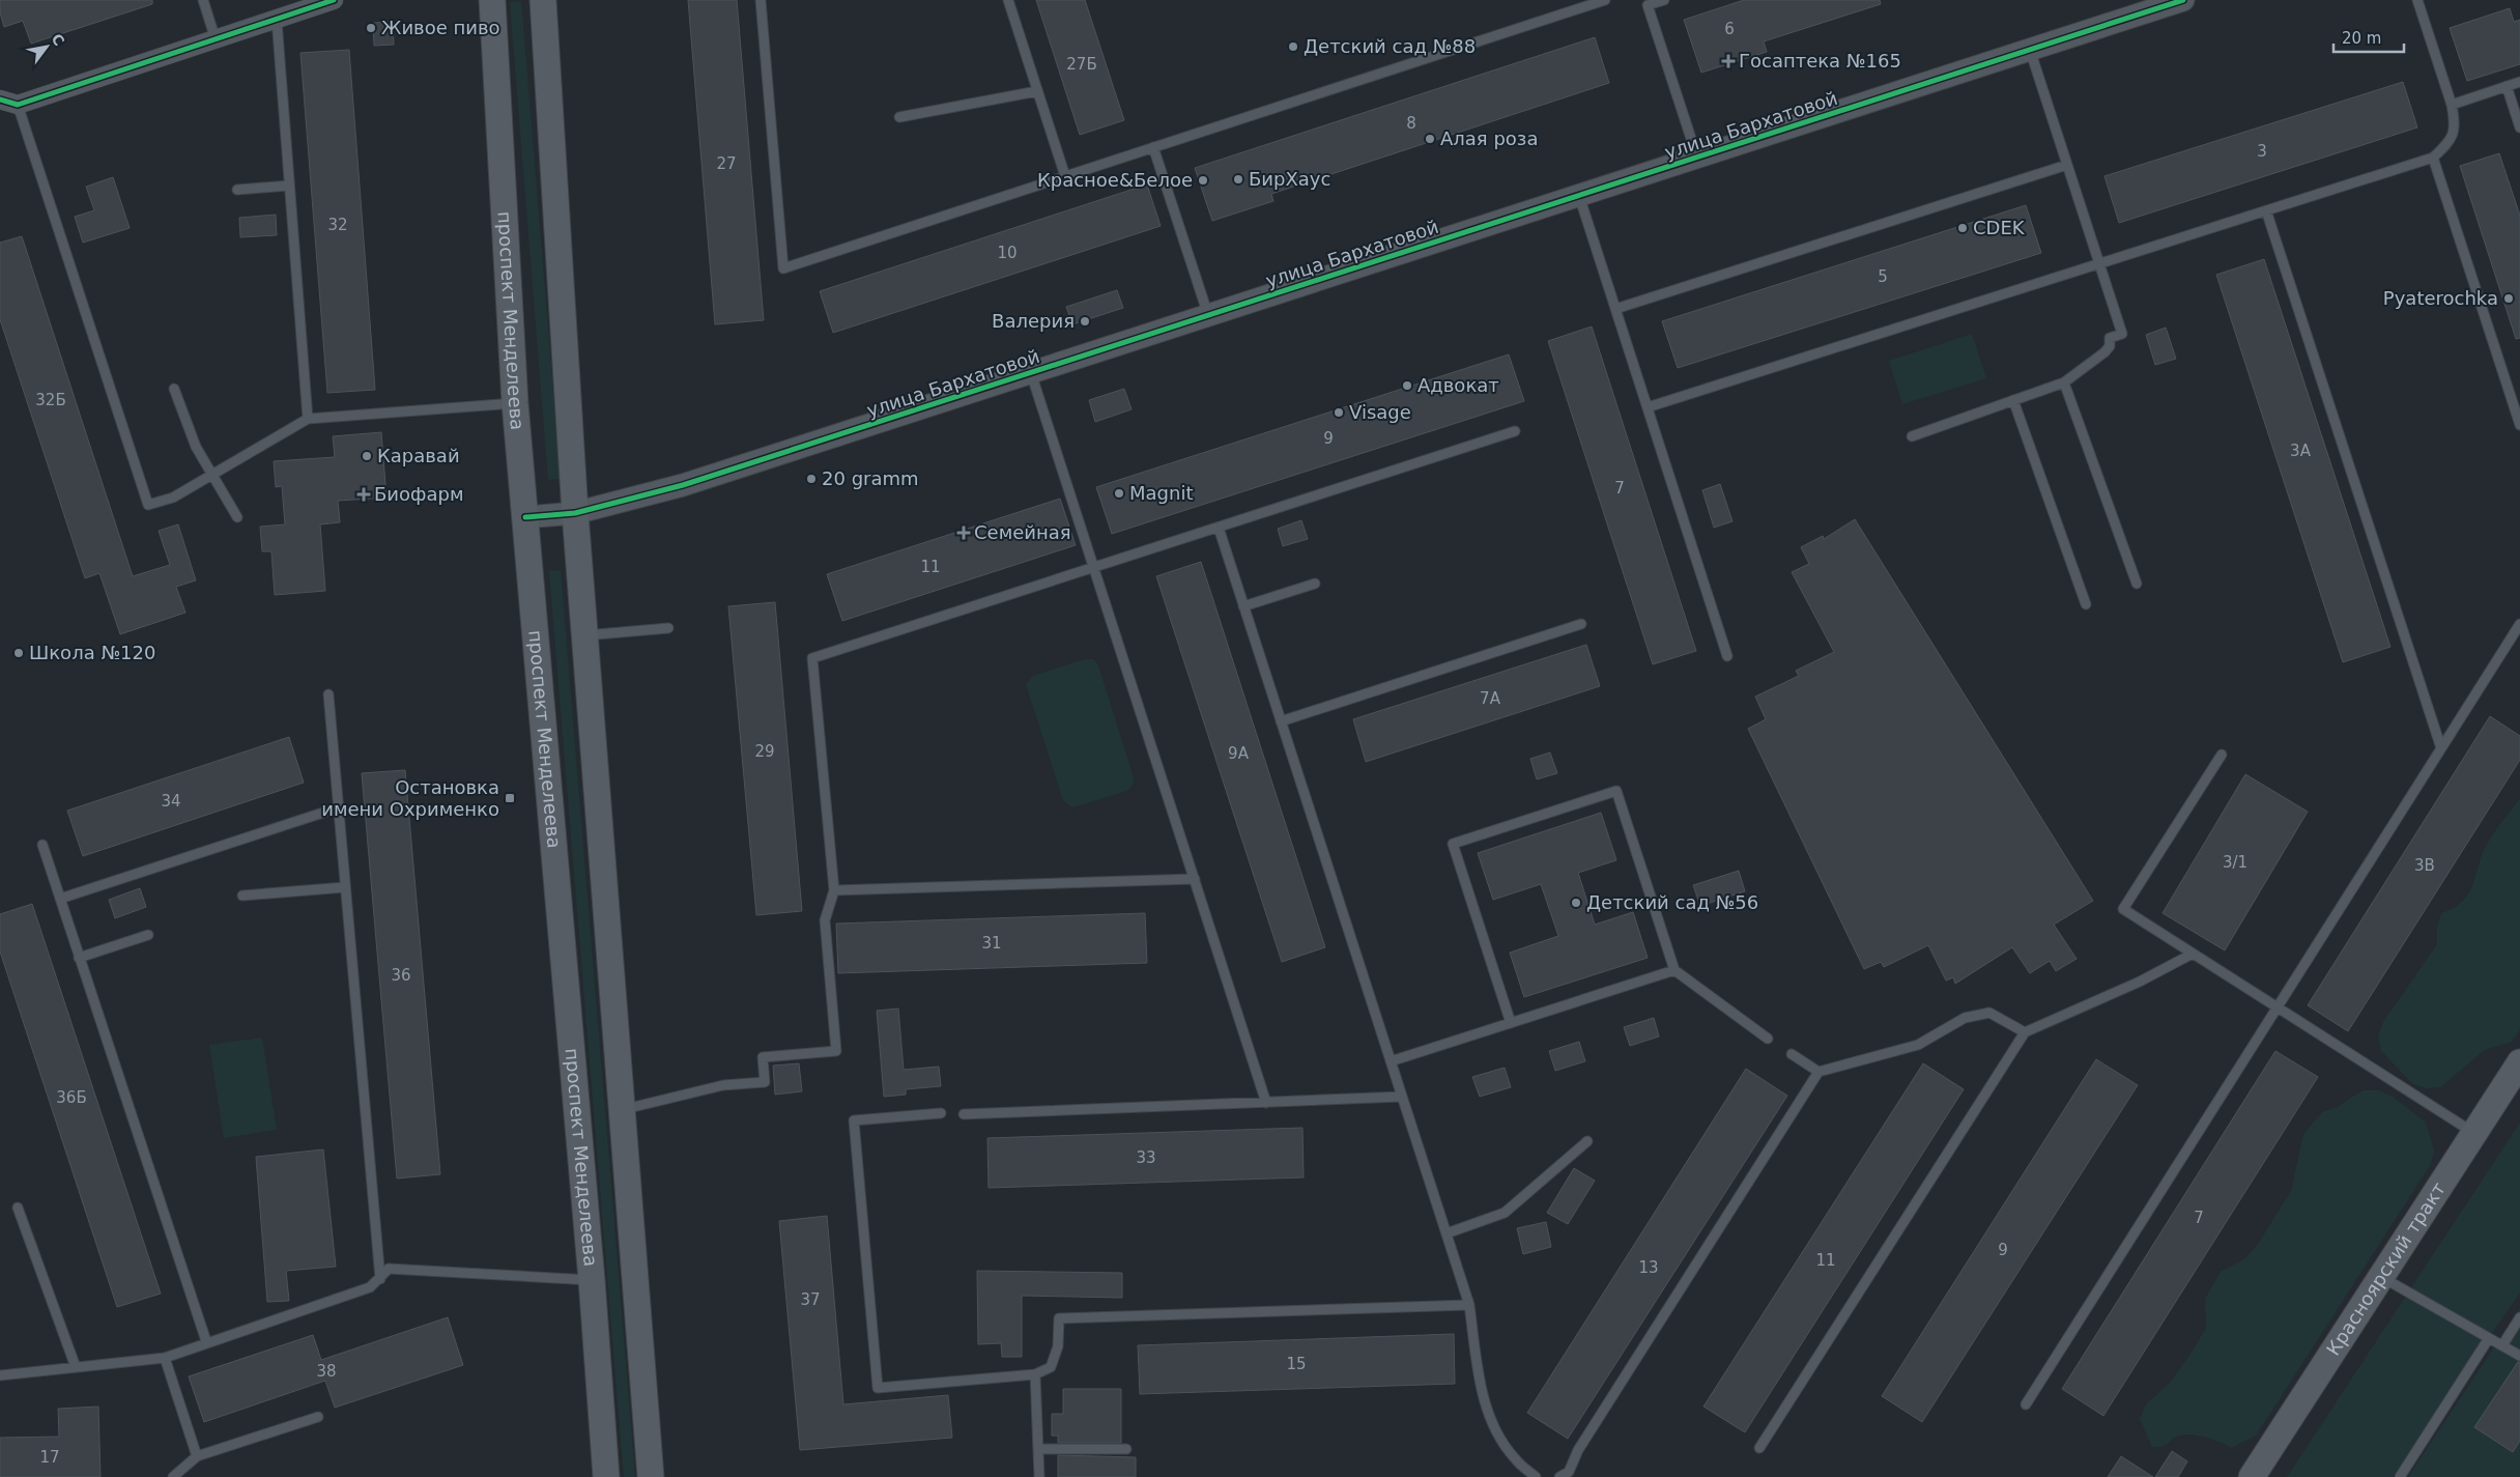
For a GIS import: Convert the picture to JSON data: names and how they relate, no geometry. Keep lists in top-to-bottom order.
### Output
{
  "streets": {
    "main road": ["проспект Менделеева", "Красноярский тракт"],
    "street": ["улица Бархатовой"]
  },
  "crossings": [
    ["улица Бархатовой", "проспект Менделеева"]
  ],
  "places": {
    "other": [
      "Живое пиво",
      "Детский сад №88",
      "Алая роза",
      "БирХаус",
      "Красное&Белое",
      "CDEK",
      "Pyaterochka",
      "Валерия",
      "Адвокат",
      "Visage",
      "Каравай",
      "20 gramm",
      "Magnit",
      "Школа №120",
      "Детский сад №56"
    ],
    "health": ["Госаптека №165", "Биофарм", "Семейная"],
    "transit": ["Остановка имени Охрименко"]
  },
  "house_numbers": [
    "6",
    "27Б",
    "8",
    "3",
    "27",
    "32",
    "10",
    "5",
    "32Б",
    "9",
    "3А",
    "7",
    "11",
    "7А",
    "29",
    "9А",
    "34",
    "3/1",
    "3В",
    "31",
    "36",
    "36Б",
    "33",
    "7",
    "9",
    "11",
    "13",
    "37",
    "15",
    "38",
    "17"
  ],
  "scale_bar": "20 m",
  "north": "top right"
}
